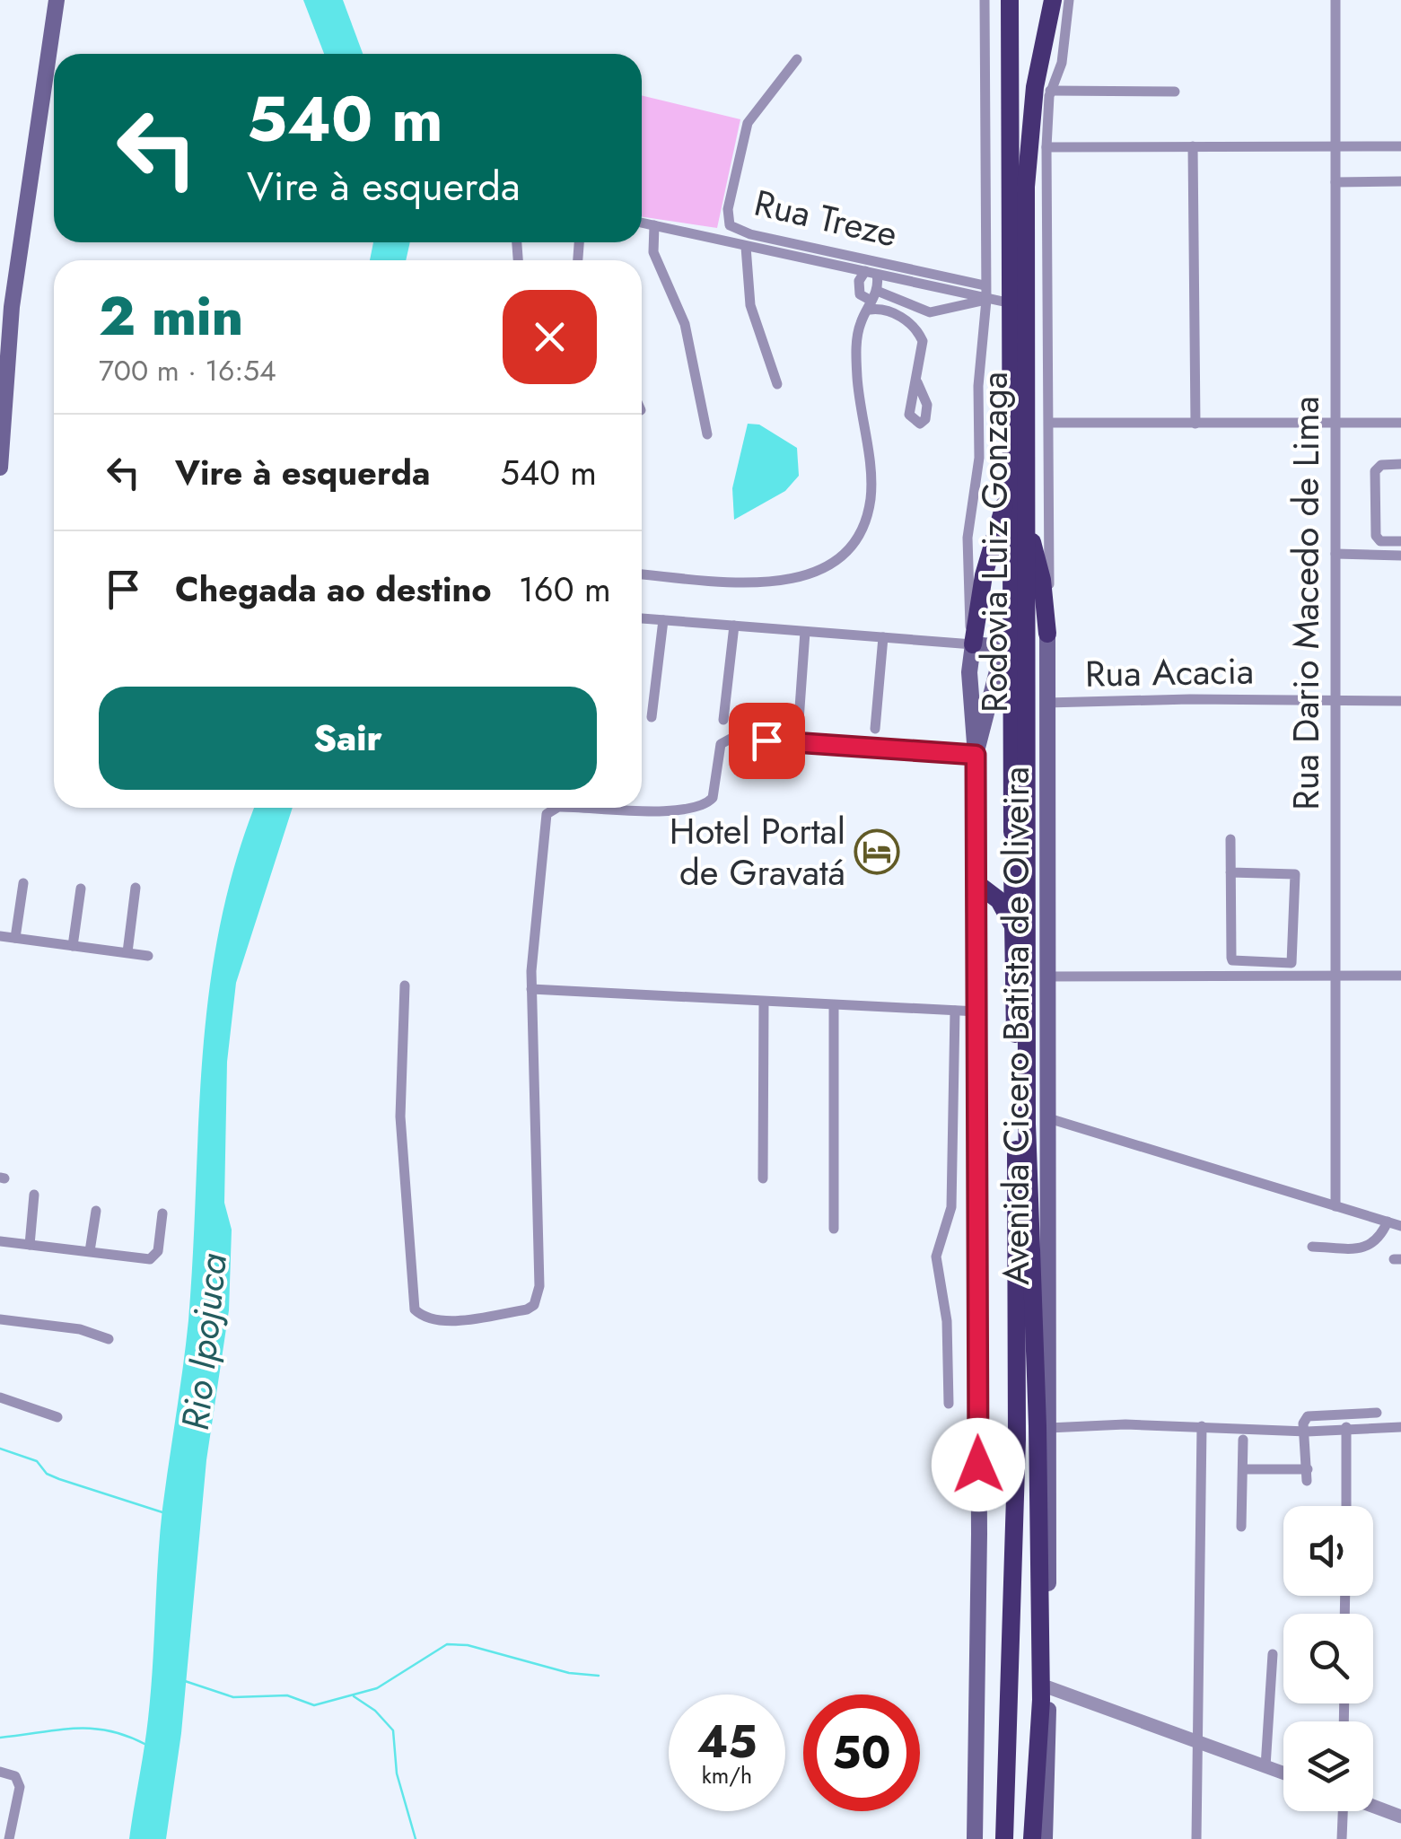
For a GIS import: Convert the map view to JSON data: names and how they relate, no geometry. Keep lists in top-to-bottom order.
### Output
{
  "streets": {
    "highway": ["Rodovia Luiz Gonzaga"],
    "main road": ["Avenida Cicero Batista de Oliveira"],
    "street": ["Rua Treze", "Rua Dario Macedo de Lima", "Rua Acacia"]
  },
  "crossings": [
    ["Rua Dario Macedo de Lima", "Rua Acacia"],
    ["Rua Acacia", "Avenida Cicero Batista de Oliveira"]
  ],
  "water": ["Rio Ipojuca"],
  "places": {
    "hotel": ["Hotel Portal de Gravatá"]
  },
  "page": {
    "turn": ["540 m", "Vire à esquerda"],
    "heading": ["2 min", "700 m · 16:54"],
    "list": [
      {
        "name": "Vire à esquerda",
        "value": "540 m"
      },
      {
        "name": "Chegada ao destino",
        "value": "160 m"
      }
    ],
    "buttons": "Sair",
    "speed": "45 km/h",
    "limit": "50"
  }
}
